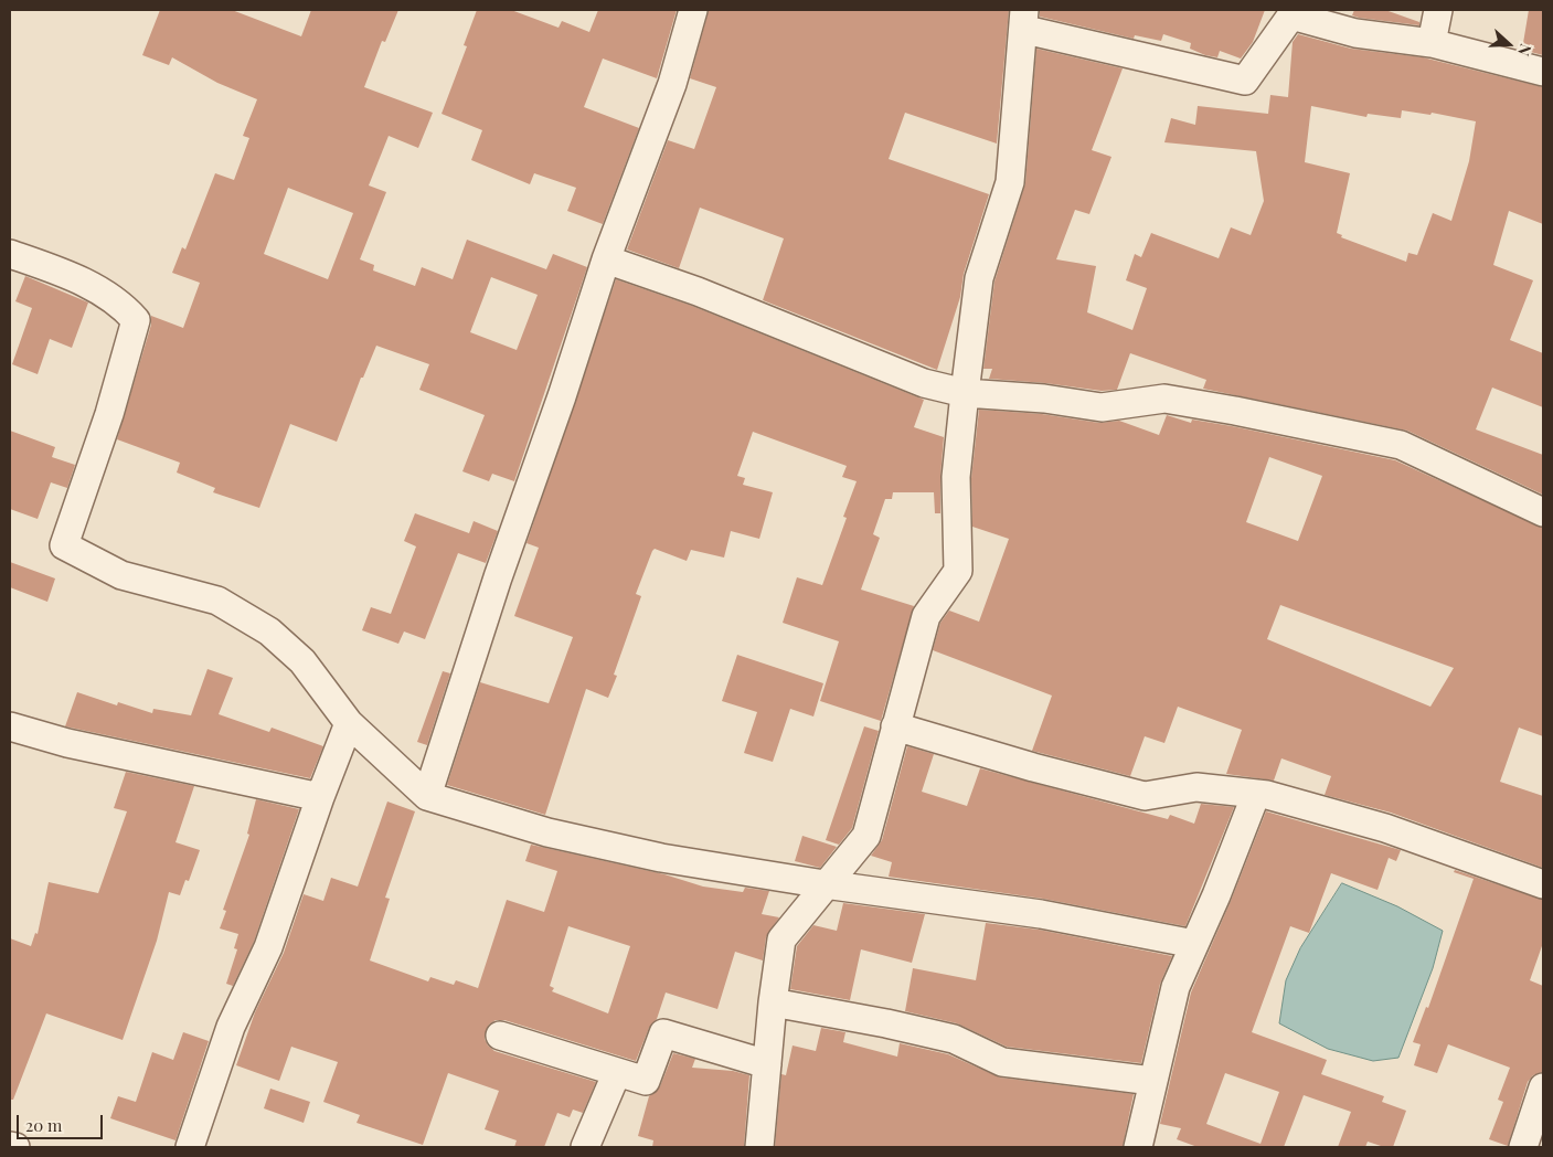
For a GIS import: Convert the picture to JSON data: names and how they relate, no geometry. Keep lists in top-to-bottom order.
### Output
{
  "scale_bar": "20 m",
  "north": "right"
}
